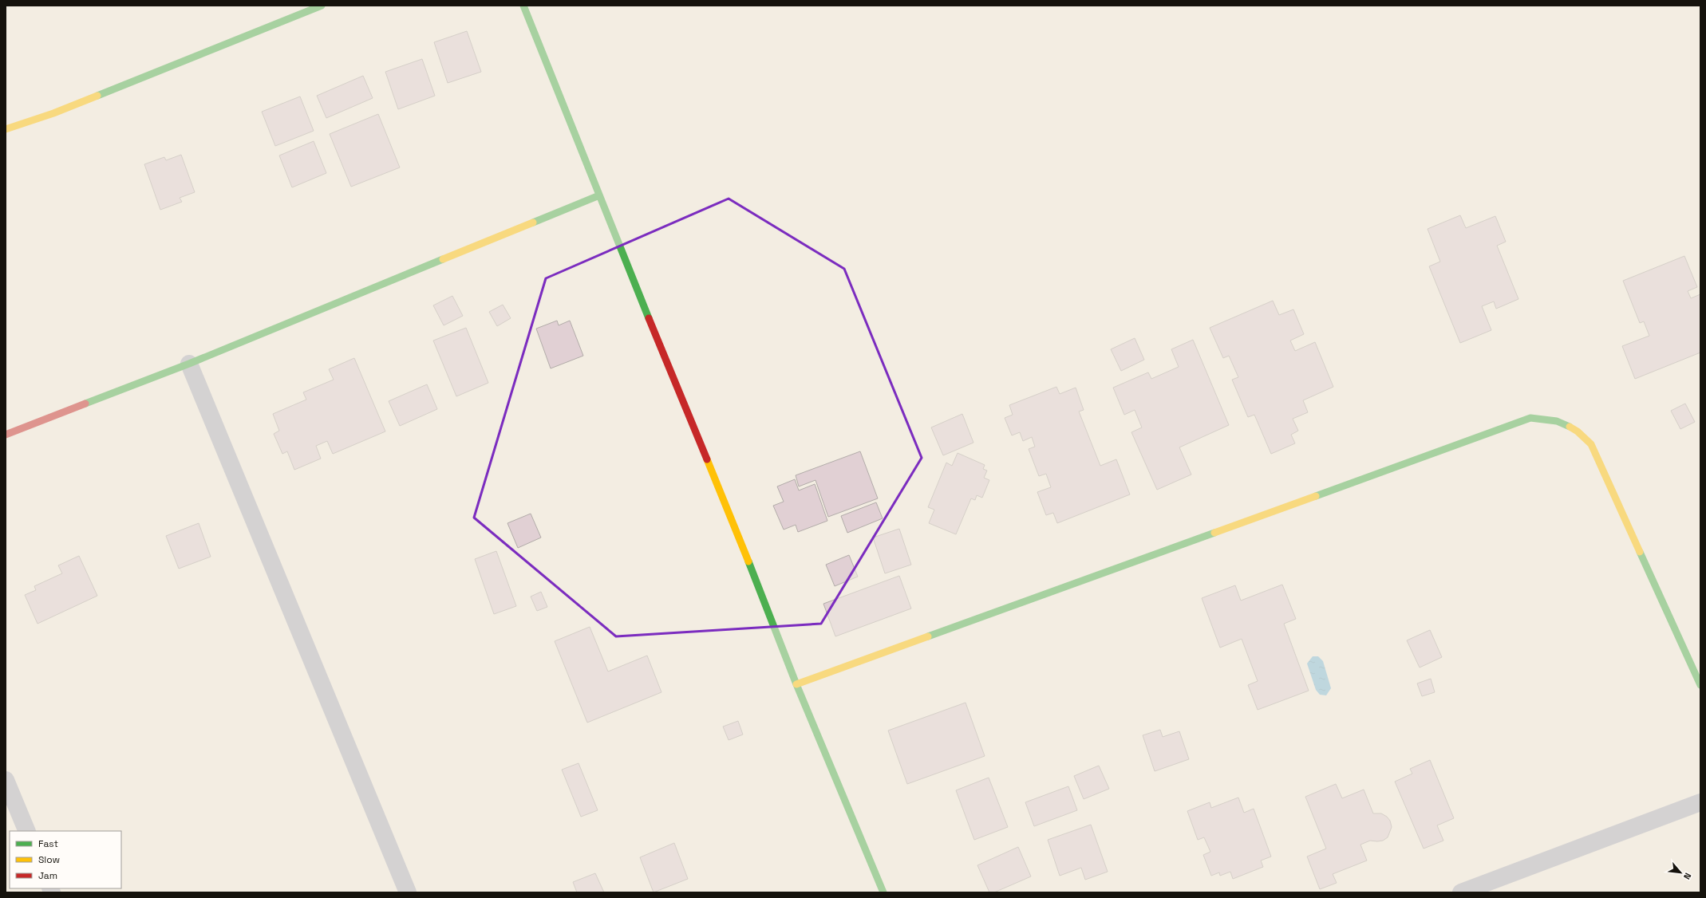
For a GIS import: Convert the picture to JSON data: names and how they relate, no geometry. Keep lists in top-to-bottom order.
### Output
{
  "legend": ["Fast", "Slow", "Jam"],
  "north": "bottom right"
}
